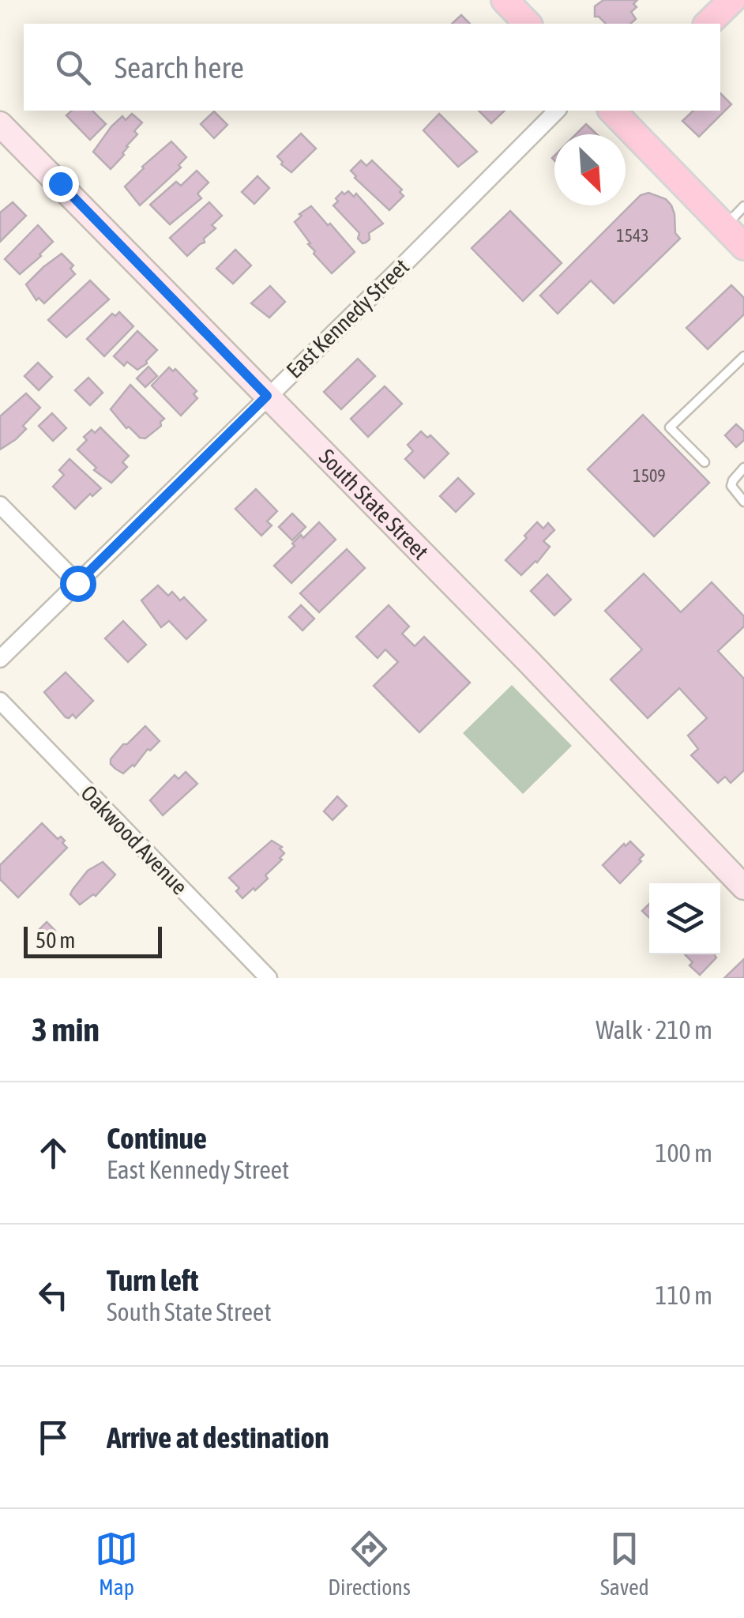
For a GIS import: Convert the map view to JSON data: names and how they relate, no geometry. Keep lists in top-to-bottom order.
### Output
{
  "streets": {
    "street": ["East Kennedy Street", "South State Street", "Oakwood Avenue"]
  },
  "crossings": [
    ["East Kennedy Street", "South State Street"]
  ],
  "house_numbers": ["1543", "1509"],
  "scale_bar": "50 m",
  "north": "bottom right",
  "page": {
    "search": "Search here",
    "scale": "50 m",
    "heading": ["3 min", "Walk · 210 m"],
    "list": [
      ["Continue", "East Kennedy Street", "100 m"],
      ["Turn left", "South State Street", "110 m"],
      "Arrive at destination"
    ],
    "nav": ["Map", "Directions", "Saved"]
  }
}
